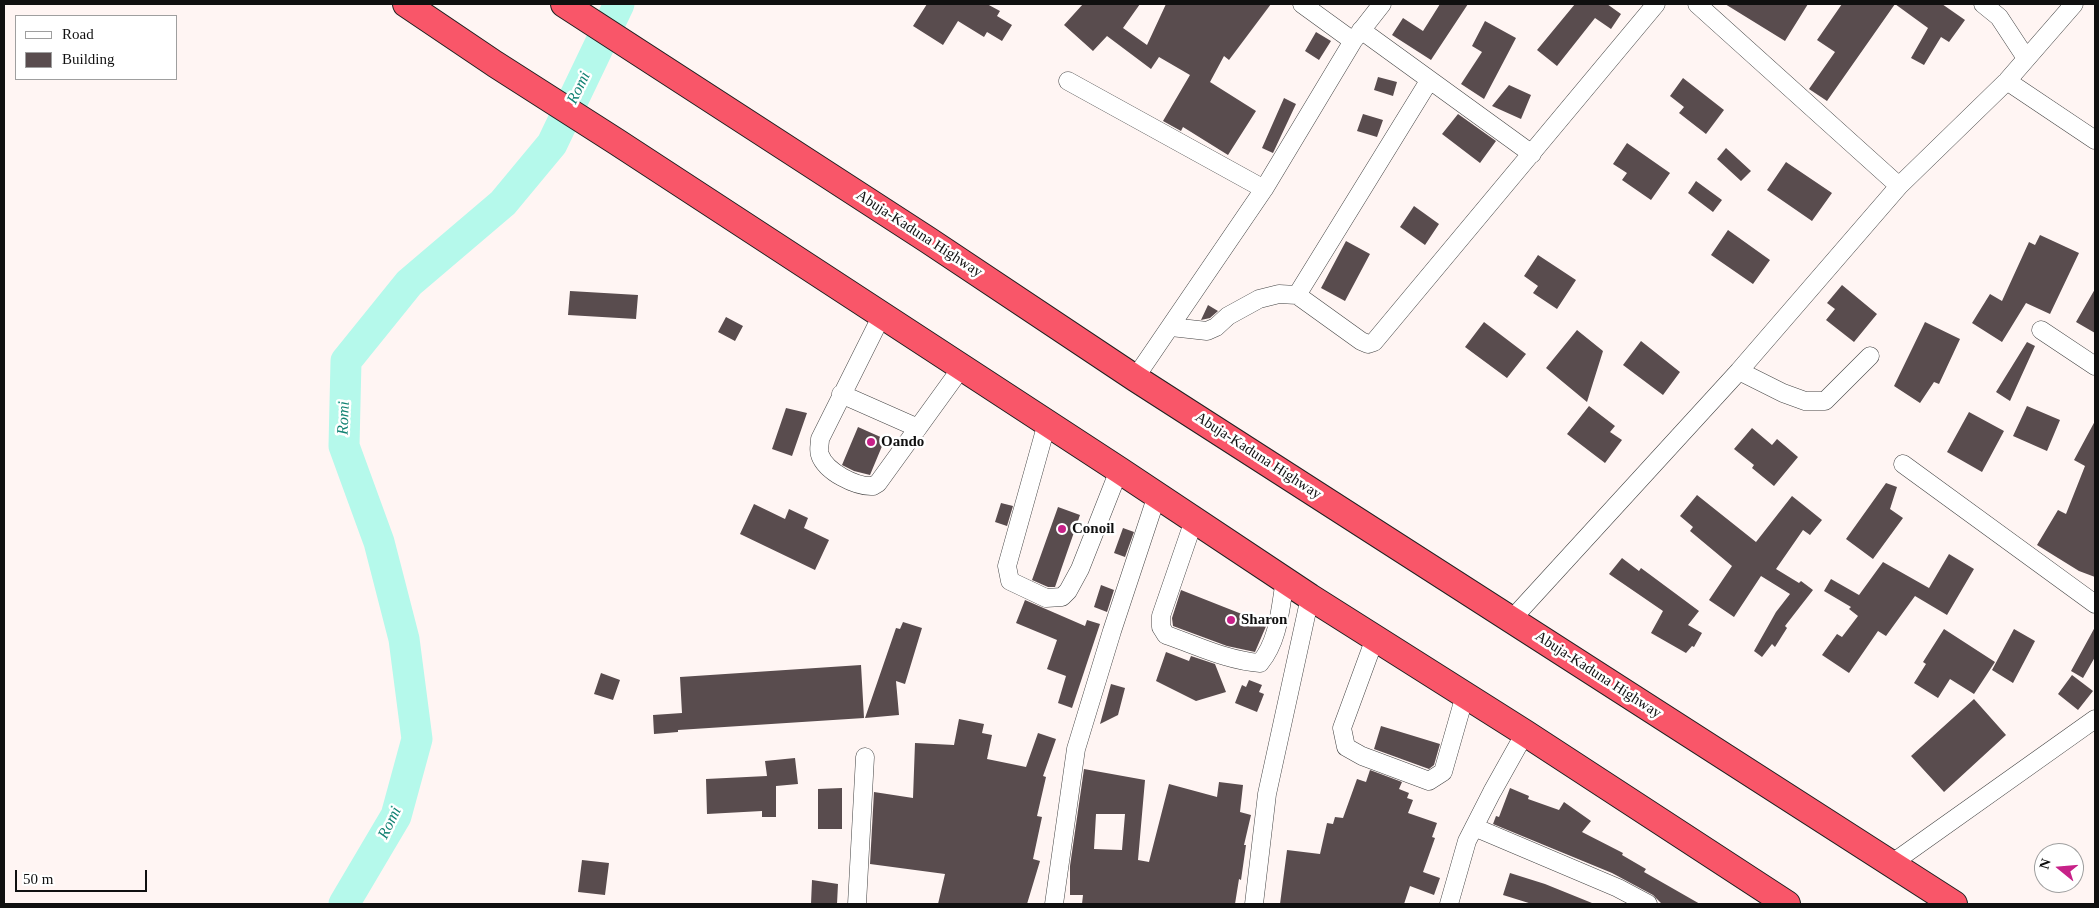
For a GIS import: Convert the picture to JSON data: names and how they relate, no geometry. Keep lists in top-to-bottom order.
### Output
{
  "streets": {
    "highway": ["Abuja-Kaduna Highway"]
  },
  "water": ["Romi"],
  "places": ["Oando", "Conoil", "Sharon"],
  "legend": ["Road", "Building"],
  "scale_bar": "50 m",
  "north": "left"
}
